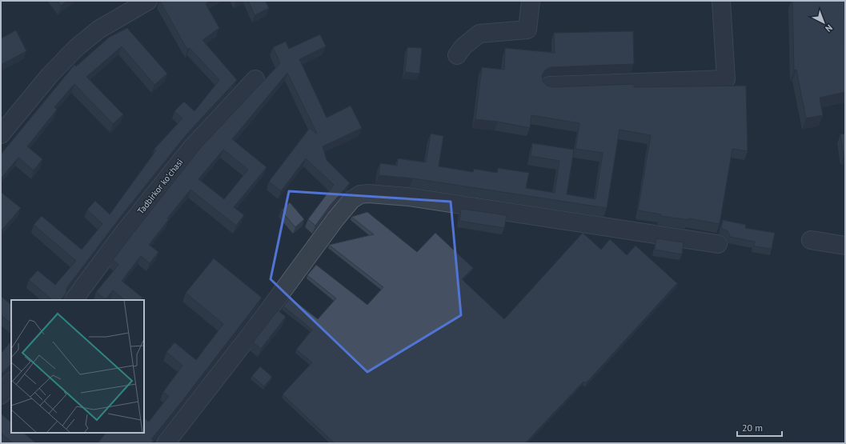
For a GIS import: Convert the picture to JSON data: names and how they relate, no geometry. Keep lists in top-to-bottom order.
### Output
{
  "streets": {
    "street": ["Tadbirkor koʻchasi"]
  },
  "scale_bar": "20 m",
  "north": "bottom right"
}
